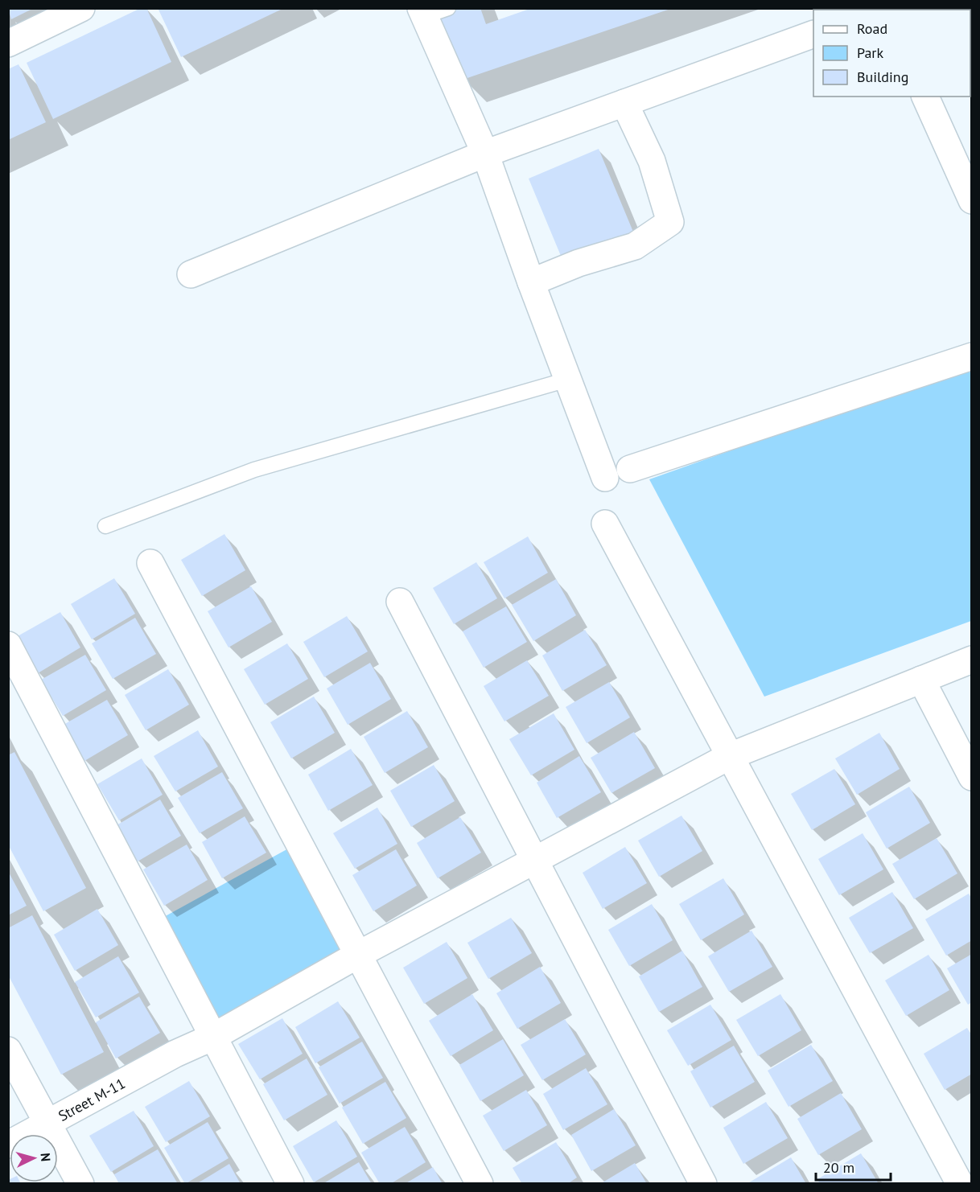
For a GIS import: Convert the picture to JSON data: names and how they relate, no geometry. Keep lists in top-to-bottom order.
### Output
{
  "streets": {
    "street": ["Street M-11"]
  },
  "legend": ["Road", "Park", "Building"],
  "scale_bar": "20 m",
  "north": "right"
}
